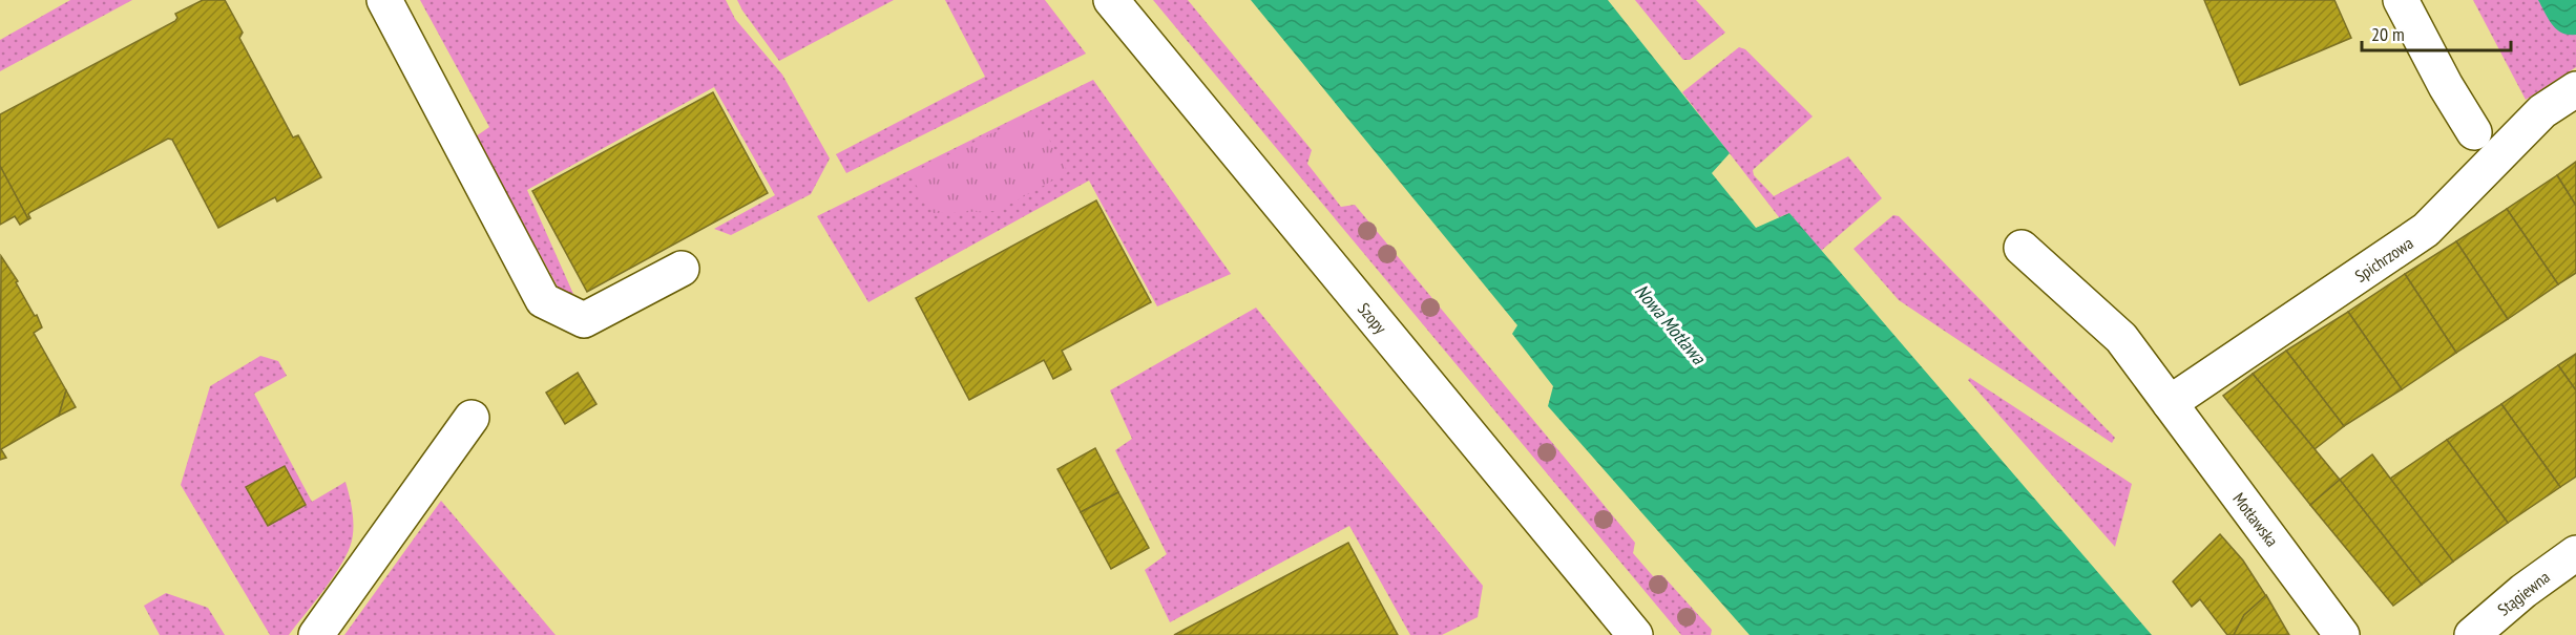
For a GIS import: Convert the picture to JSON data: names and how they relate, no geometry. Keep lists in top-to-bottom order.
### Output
{
  "streets": {
    "street": [
      "Spichrzowa",
      "Szopy",
      "Motławska",
      "Stągiewna"
    ]
  },
  "crossings": [
    ["Spichrzowa", "Motławska"]
  ],
  "water": ["Nowa Motława"],
  "scale_bar": "20 m"
}
